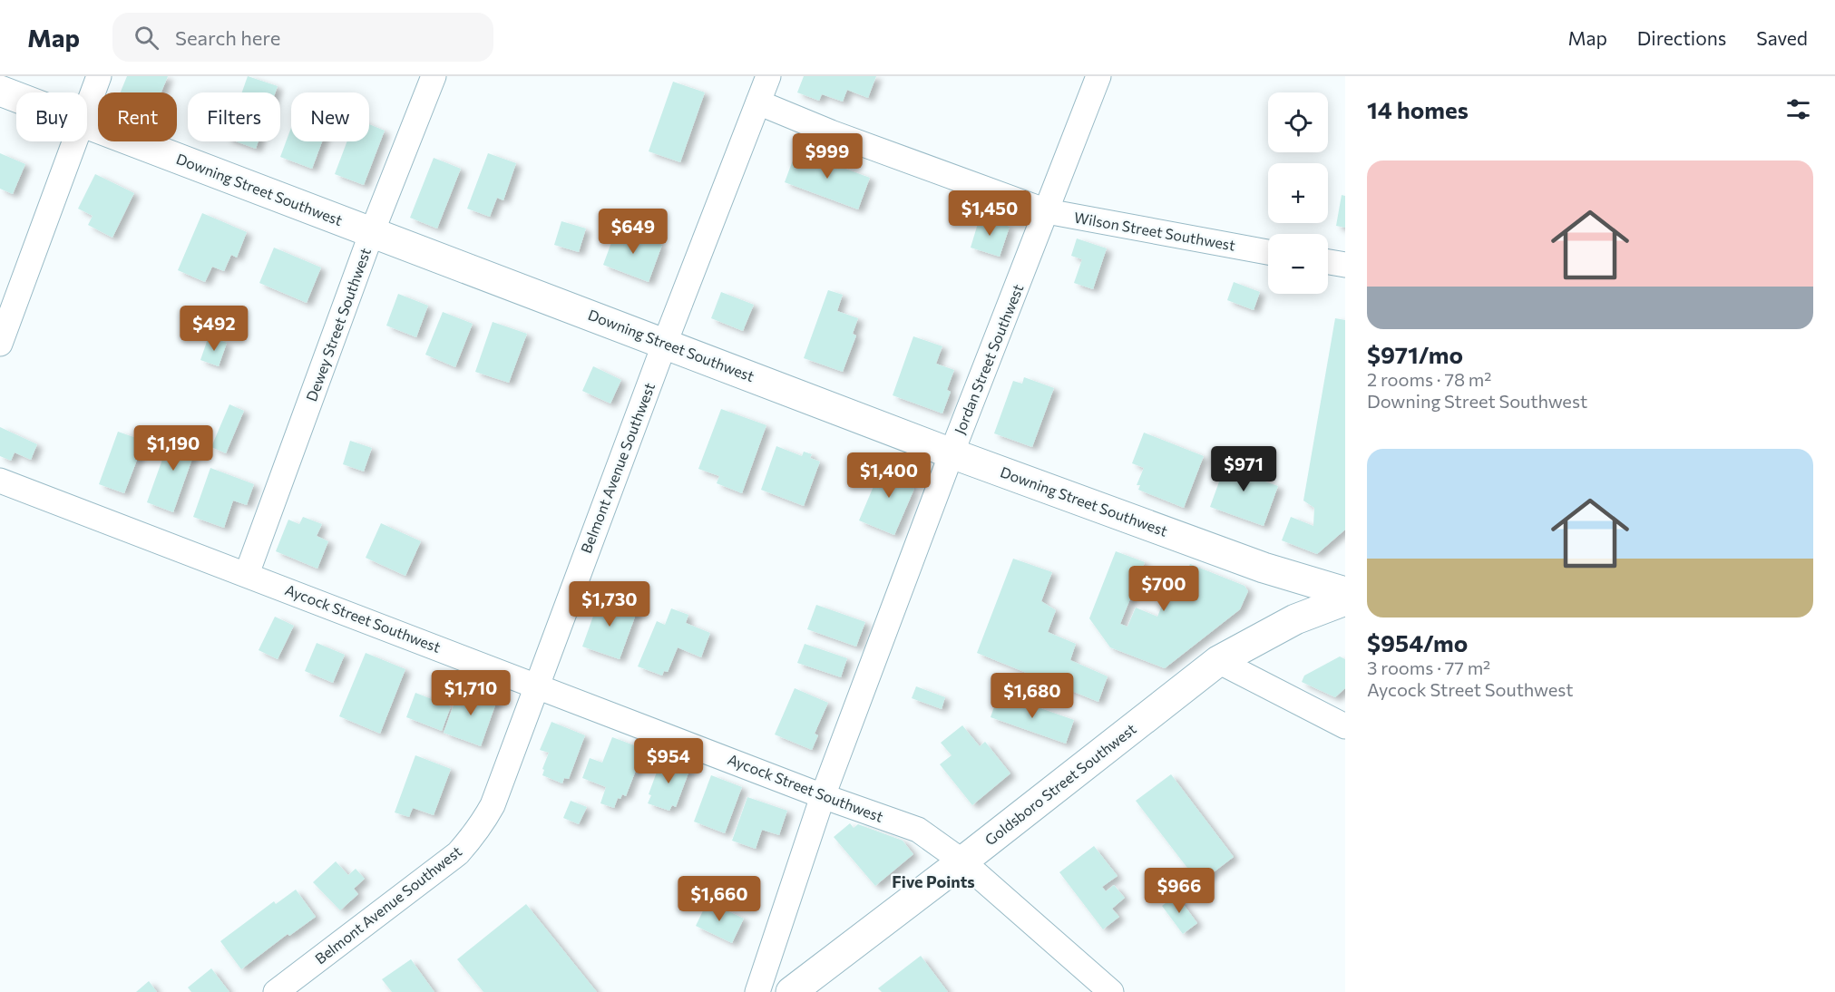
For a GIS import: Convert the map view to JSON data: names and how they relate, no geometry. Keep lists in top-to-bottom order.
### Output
{
  "streets": {
    "street": [
      "Downing Street Southwest",
      "Wilson Street Southwest",
      "Dewey Street Southwest",
      "Jordan Street Southwest",
      "Belmont Avenue Southwest",
      "Aycock Street Southwest",
      "Goldsboro Street Southwest"
    ]
  },
  "crossings": [
    ["Downing Street Southwest", "Dewey Street Southwest"],
    ["Downing Street Southwest", "Jordan Street Southwest"],
    ["Downing Street Southwest", "Belmont Avenue Southwest"],
    ["Wilson Street Southwest", "Jordan Street Southwest"],
    ["Wilson Street Southwest", "Belmont Avenue Southwest"],
    ["Dewey Street Southwest", "Aycock Street Southwest"],
    ["Jordan Street Southwest", "Aycock Street Southwest"],
    ["Belmont Avenue Southwest", "Aycock Street Southwest"],
    ["Aycock Street Southwest", "Goldsboro Street Southwest"]
  ],
  "districts": ["Five Points"],
  "page": {
    "header": "Map",
    "search": "Search here",
    "nav": ["Map", "Directions", "Saved"],
    "heading": "14 homes",
    "map_buttons": ["+", "−"],
    "chip": [
      "Buy",
      "Rent",
      "Filters",
      "New"
    ],
    "price": [
      "$999",
      "$1,450",
      "$649",
      "$492",
      "$1,190",
      "$971",
      "$1,400",
      "$700",
      "$1,730",
      "$1,710",
      "$1,680",
      "$954",
      "$966",
      "$1,660"
    ],
    "list": [
      {
        "name": "$971/mo",
        "note": "2 rooms · 78 m² · Downing Street Southwest"
      },
      {
        "name": "$954/mo",
        "note": "3 rooms · 77 m² · Aycock Street Southwest"
      }
    ]
  }
}
